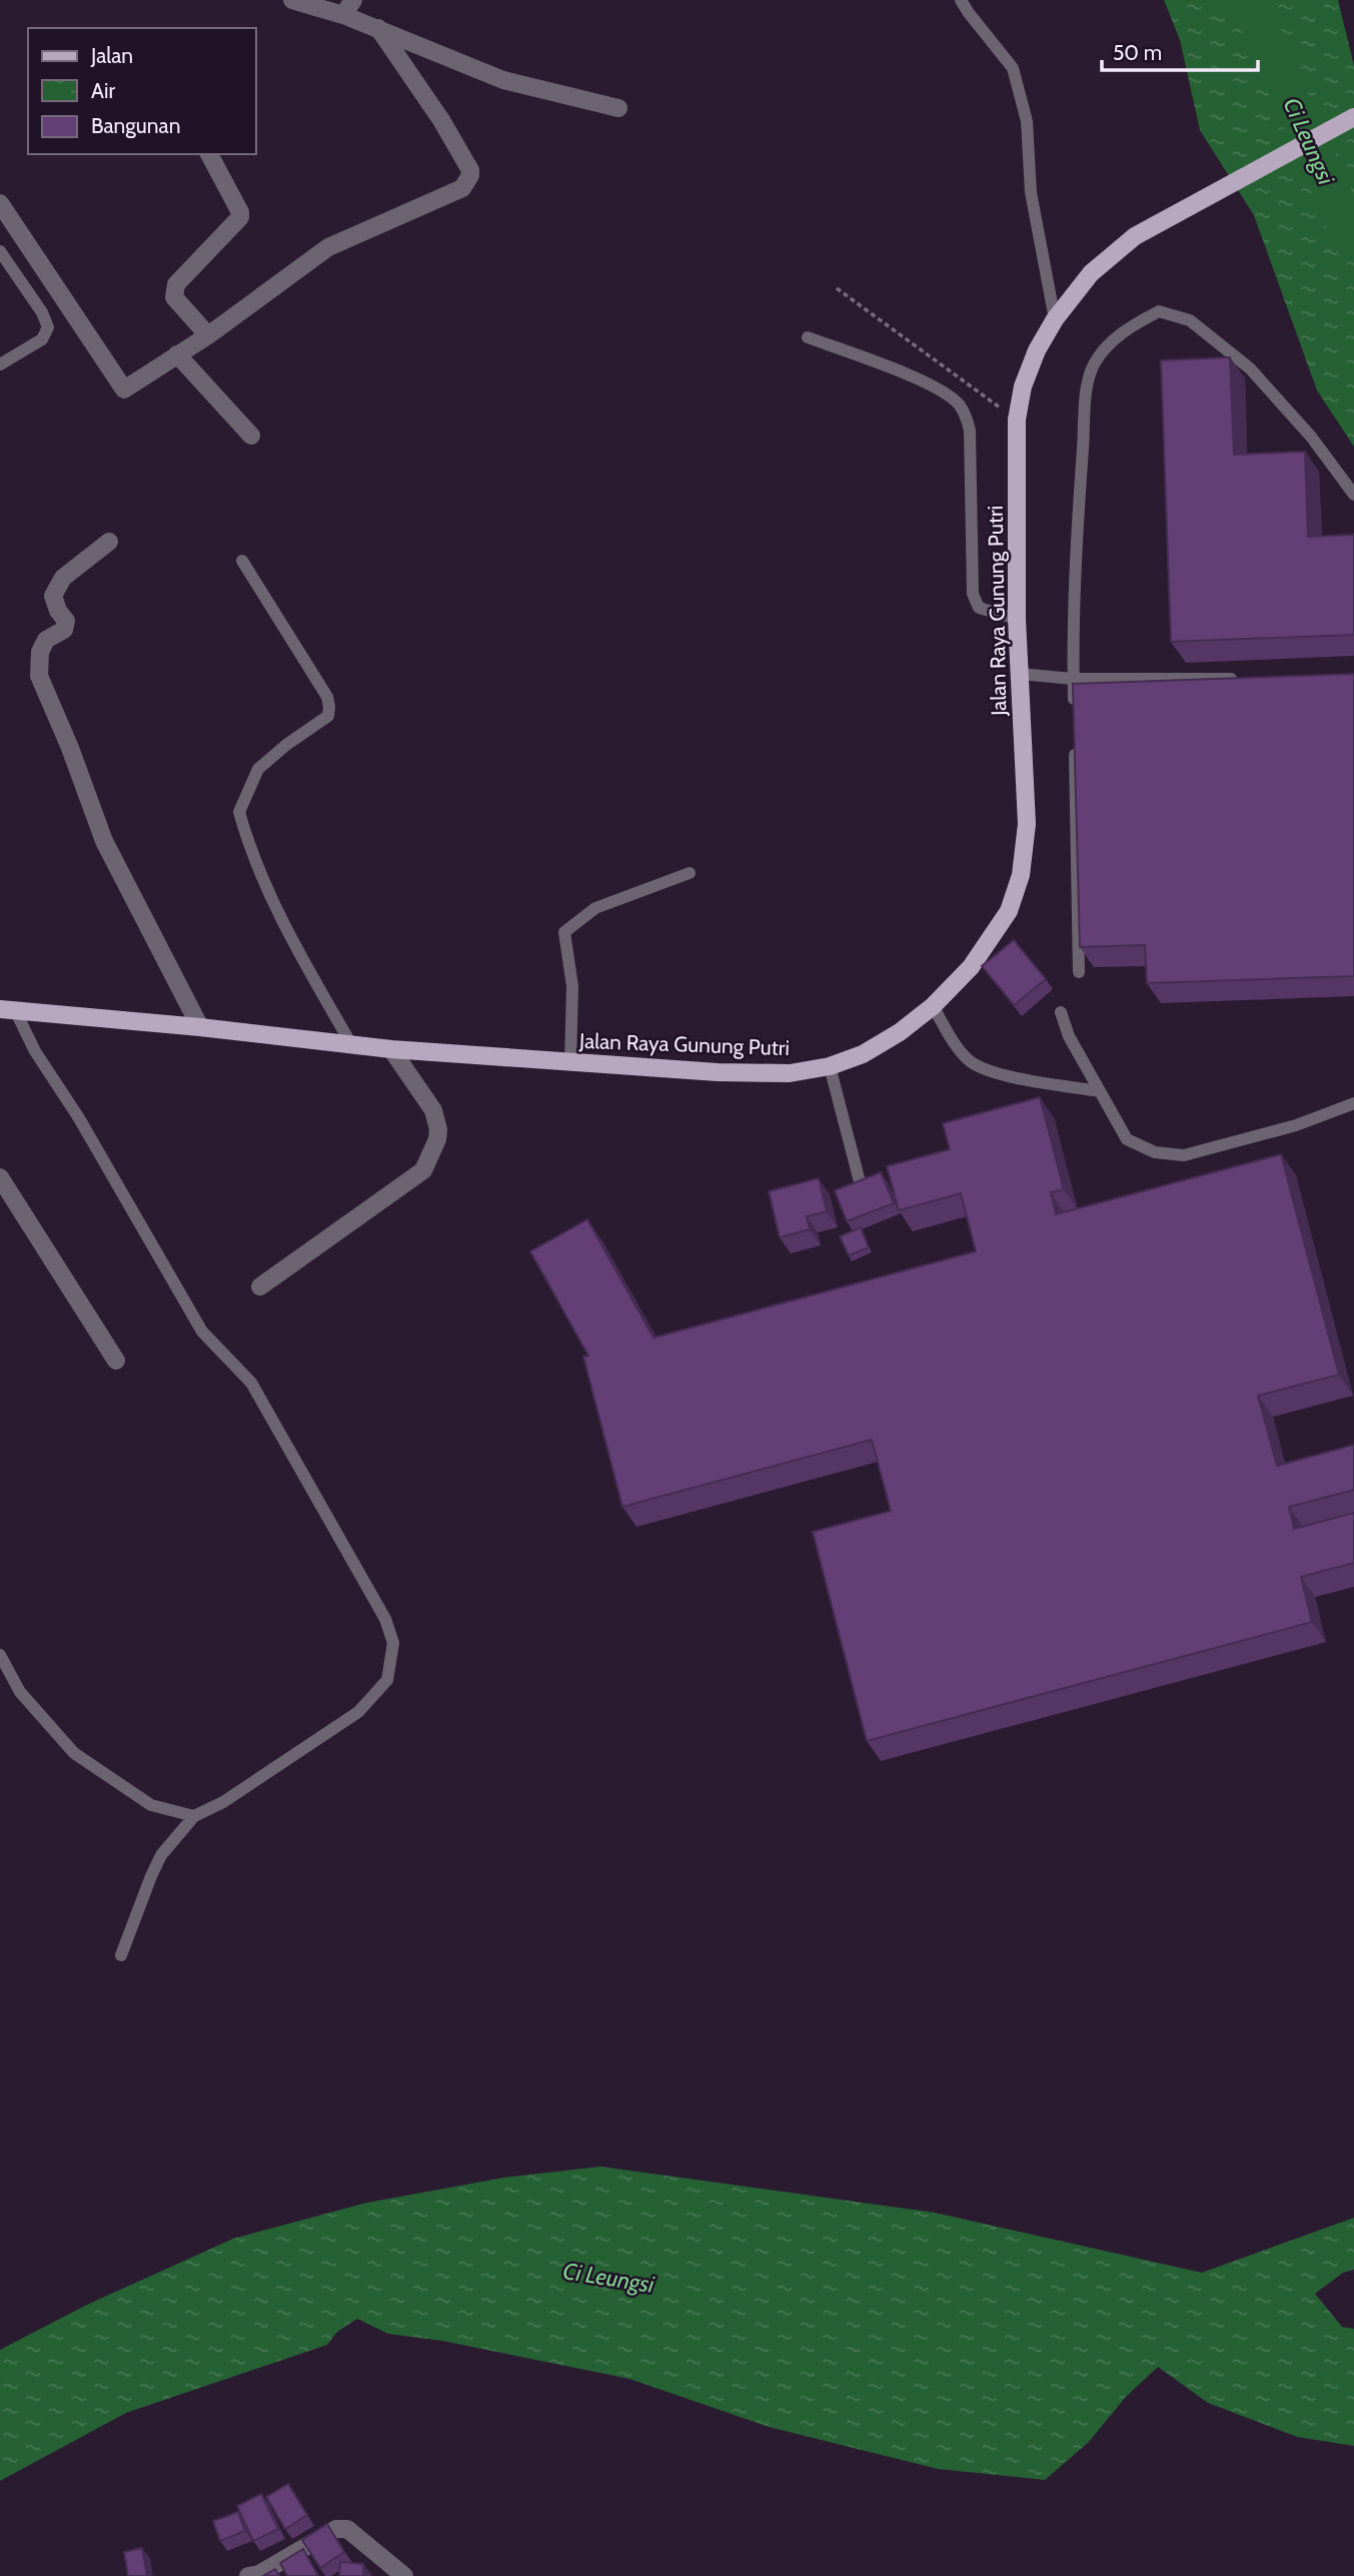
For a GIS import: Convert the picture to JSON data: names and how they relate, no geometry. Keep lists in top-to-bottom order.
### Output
{
  "streets": {
    "main road": ["Jalan Raya Gunung Putri"]
  },
  "water": ["Ci Leungsi"],
  "legend": ["Jalan", "Air", "Bangunan"],
  "scale_bar": "50 m"
}
